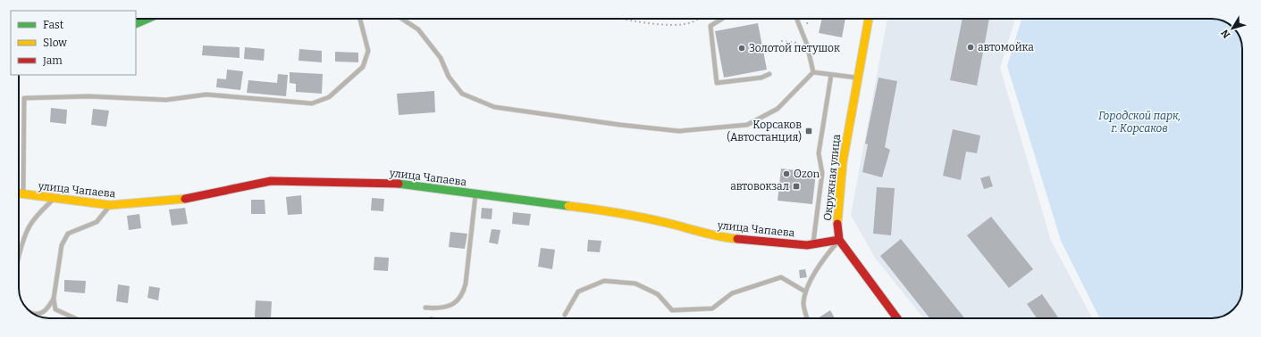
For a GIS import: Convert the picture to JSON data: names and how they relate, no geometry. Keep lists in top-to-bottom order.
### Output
{
  "streets": {
    "street": ["улица Чапаева", "Окружная улица"]
  },
  "crossings": [
    ["улица Чапаева", "Окружная улица"]
  ],
  "parks": ["Городской парк, г. Корсаков"],
  "places": {
    "other": ["автомойка", "Золотой петушок", "Ozon"],
    "transit": ["Корсаков (Автостанция)", "автовокзал"]
  },
  "legend": ["Fast", "Slow", "Jam"],
  "north": "bottom left"
}
